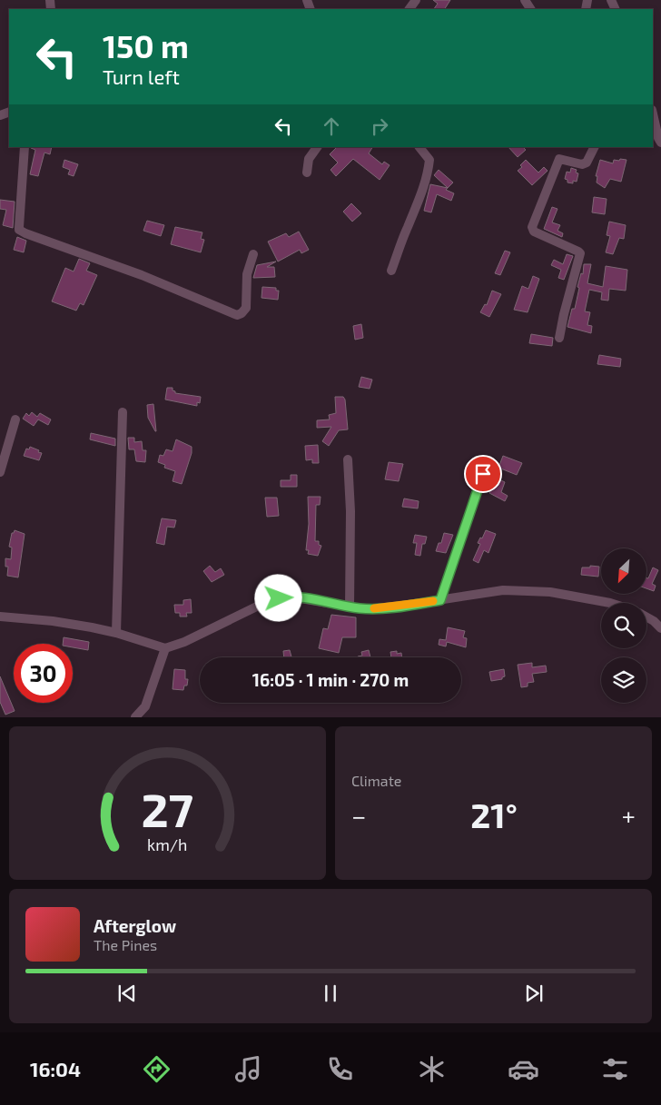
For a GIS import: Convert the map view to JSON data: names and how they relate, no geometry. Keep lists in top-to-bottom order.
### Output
{
  "north": "bottom left",
  "page": {
    "turn": ["150 m", "Turn left"],
    "limit": "30",
    "trip": "16:05 · 1 min · 270 m",
    "tile": "Climate",
    "heat": ["−", "21°", "+"],
    "song": ["Afterglow", "The Pines"],
    "tabs": "16:04",
    "gauge": ["27", "km/h"]
  }
}
